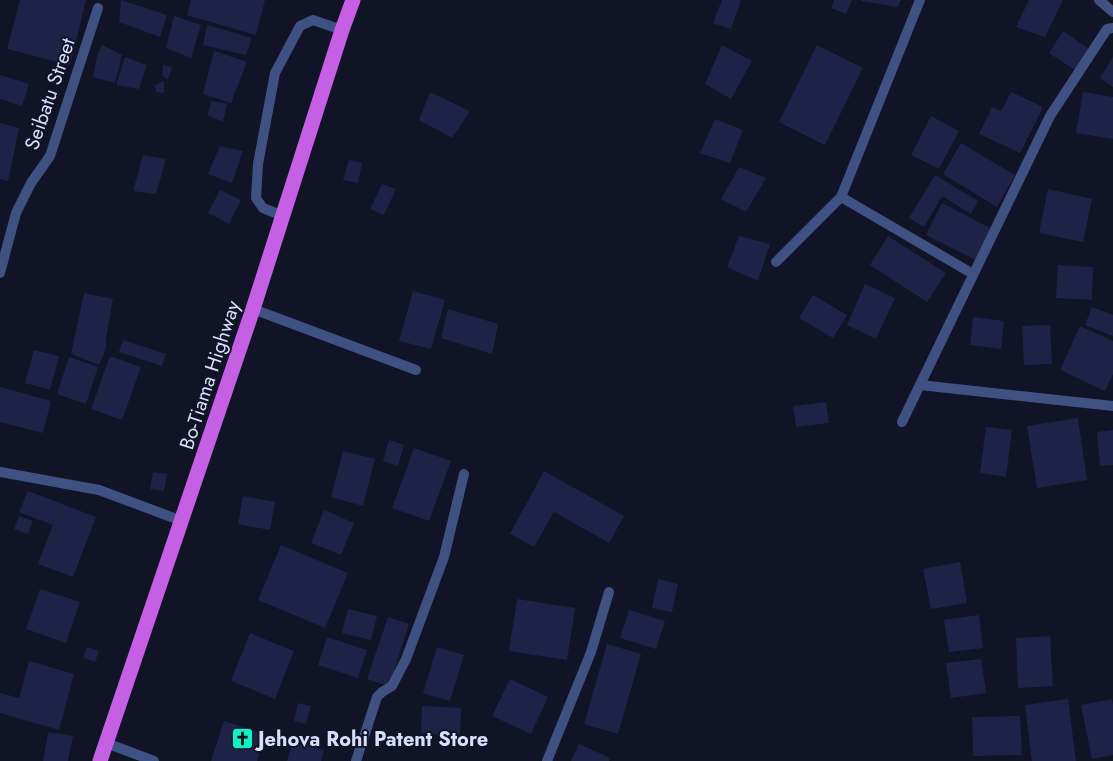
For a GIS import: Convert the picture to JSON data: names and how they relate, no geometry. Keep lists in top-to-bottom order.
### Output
{
  "streets": {
    "highway": ["Bo-Tiama Highway"],
    "street": ["Seibatu Street"]
  },
  "places": {
    "church": ["Jehova Rohi Patent Store"]
  }
}
